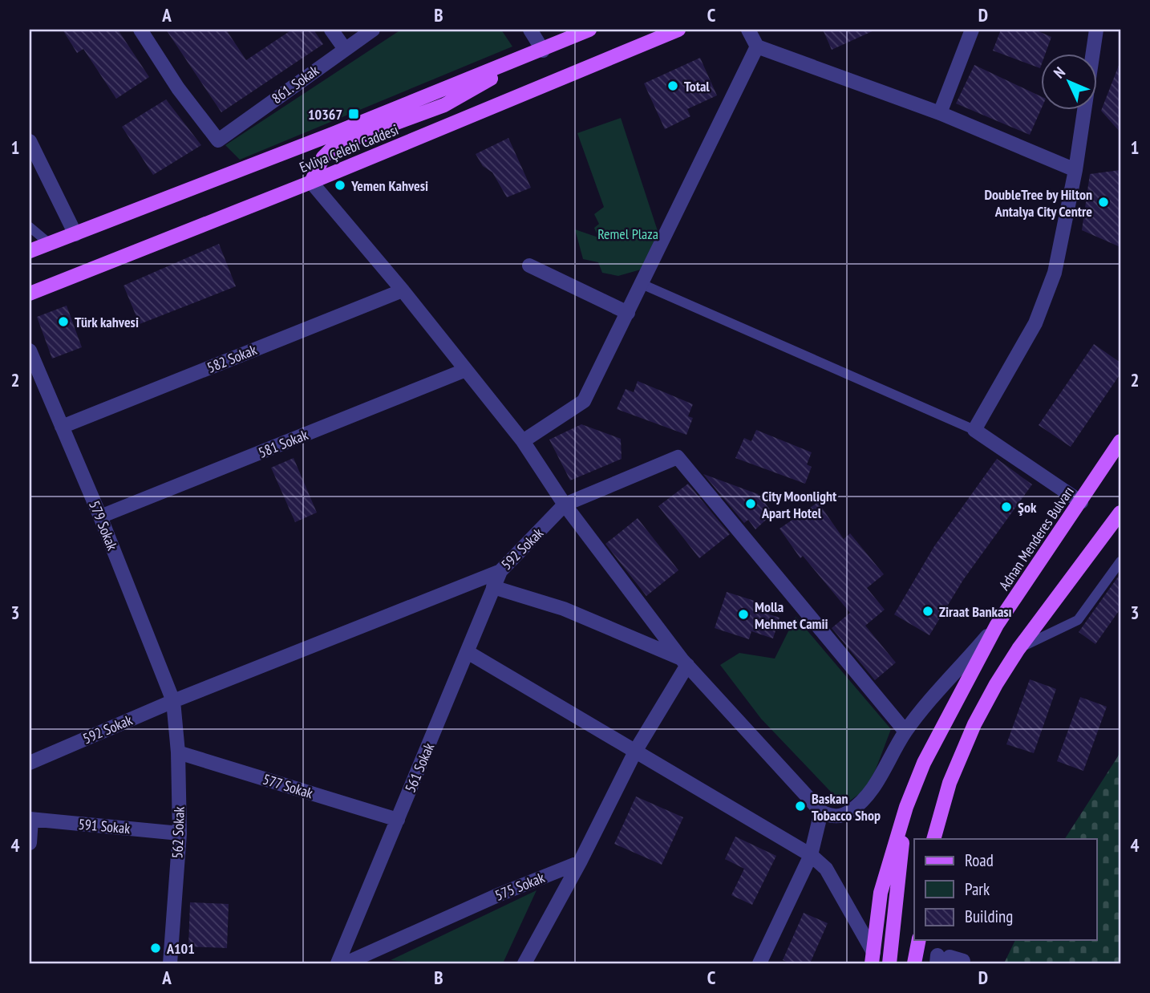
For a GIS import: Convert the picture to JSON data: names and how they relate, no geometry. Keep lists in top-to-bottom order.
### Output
{
  "streets": {
    "main road": ["Evliya Çelebi Caddesi", "Adnan Menderes Bulvarı"],
    "street": [
      "861. Sokak",
      "582 Sokak",
      "581 Sokak",
      "579 Sokak",
      "592 Sokak",
      "561 Sokak",
      "577 Sokak",
      "591 Sokak",
      "562 Sokak",
      "575 Sokak"
    ]
  },
  "crossings": [
    ["582 Sokak", "579 Sokak"],
    ["581 Sokak", "579 Sokak"],
    ["579 Sokak", "592 Sokak"],
    ["579 Sokak", "562 Sokak"],
    ["592 Sokak", "561 Sokak"],
    ["592 Sokak", "562 Sokak"],
    ["561 Sokak", "577 Sokak"],
    ["577 Sokak", "562 Sokak"],
    ["591 Sokak", "562 Sokak"]
  ],
  "parks": ["Remel Plaza"],
  "places": {
    "other": [
      "Total",
      "Yemen Kahvesi",
      "DoubleTree by Hilton Antalya City Centre",
      "Türk kahvesi",
      "City Moonlight Apart Hotel",
      "Şok",
      "Ziraat Bankası",
      "Molla Mehmet Camii",
      "Baskan Tobacco Shop",
      "A101"
    ],
    "transit": ["10367"]
  },
  "legend": ["Road", "Park", "Building"],
  "north": "top left",
  "grid": {
    "columns": [
      "A",
      "B",
      "C",
      "D"
    ],
    "rows": [
      "1",
      "2",
      "3",
      "4"
    ]
  }
}
